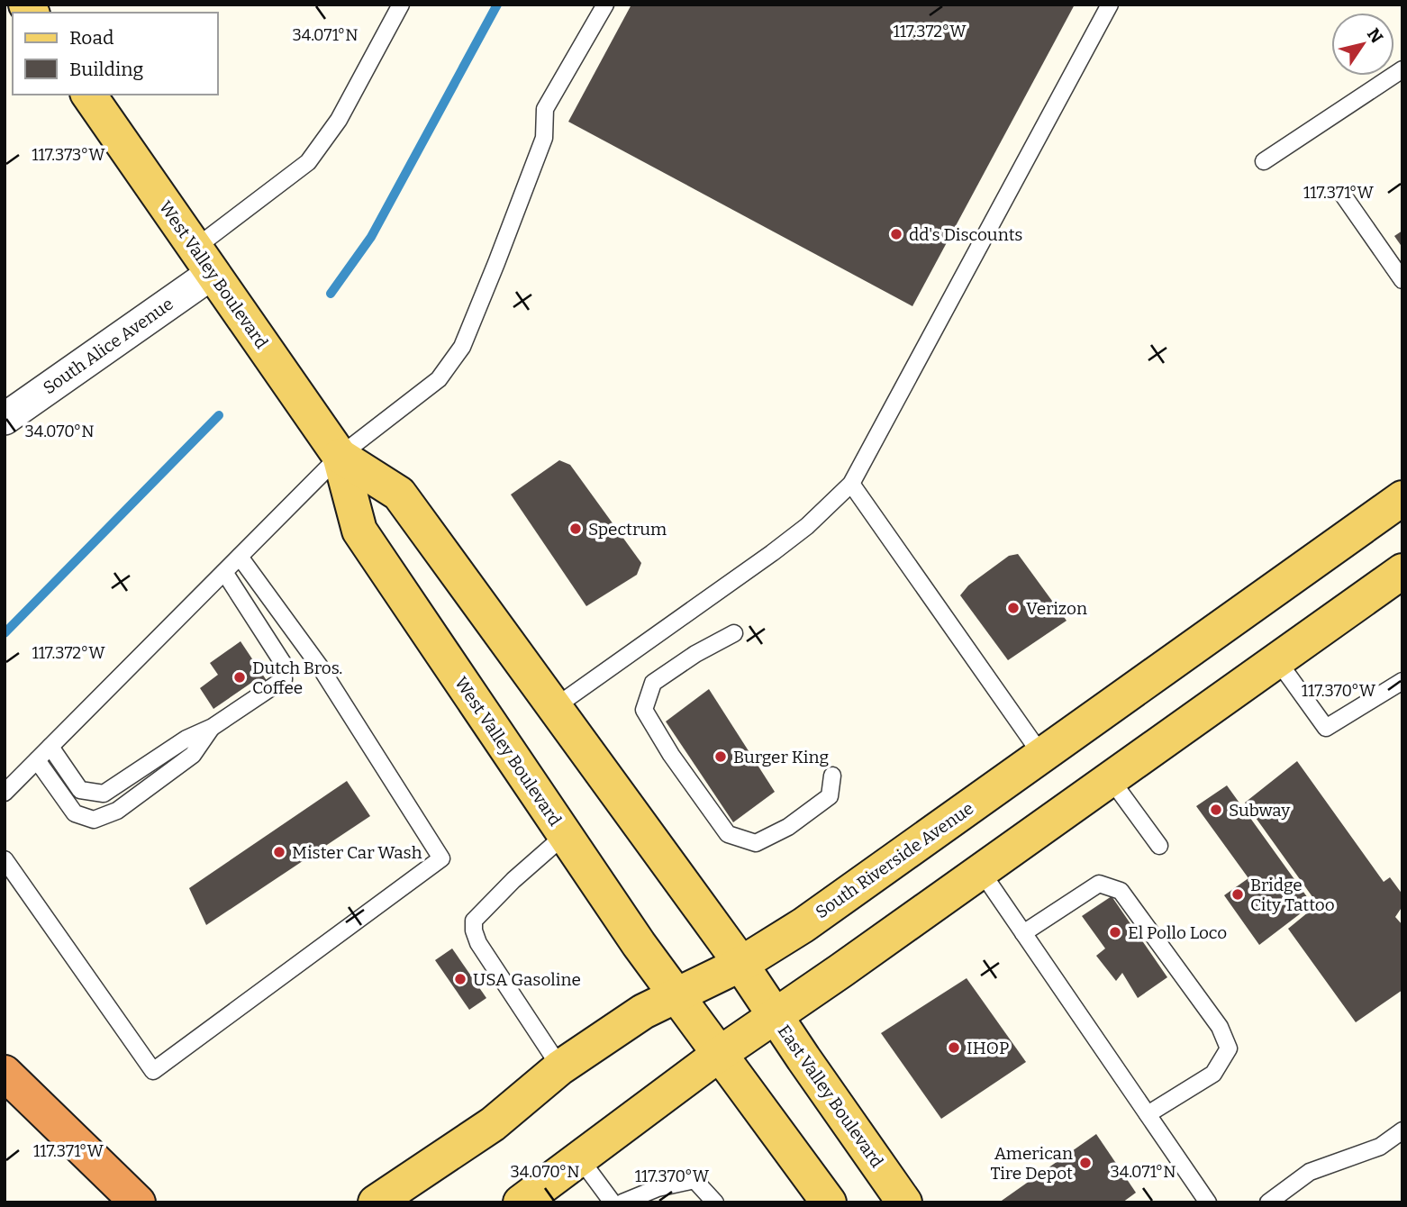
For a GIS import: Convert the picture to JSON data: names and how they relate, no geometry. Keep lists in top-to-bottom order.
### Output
{
  "streets": {
    "main road": ["West Valley Boulevard", "South Riverside Avenue", "East Valley Boulevard"],
    "street": ["South Alice Avenue"]
  },
  "crossings": [
    ["West Valley Boulevard", "South Alice Avenue"],
    ["West Valley Boulevard", "South Riverside Avenue"],
    ["West Valley Boulevard", "East Valley Boulevard"],
    ["South Riverside Avenue", "East Valley Boulevard"]
  ],
  "places": [
    "dd's Discounts",
    "Spectrum",
    "Verizon",
    "Dutch Bros. Coffee",
    "Burger King",
    "Subway",
    "Mister Car Wash",
    "Bridge City Tattoo",
    "El Pollo Loco",
    "USA Gasoline",
    "IHOP",
    "American Tire Depot"
  ],
  "legend": ["Road", "Building"],
  "north": "top right",
  "coordinates": [
    "117.372°W",
    "34.071°N",
    "117.373°W",
    "117.371°W",
    "34.070°N",
    "117.370°W"
  ]
}
